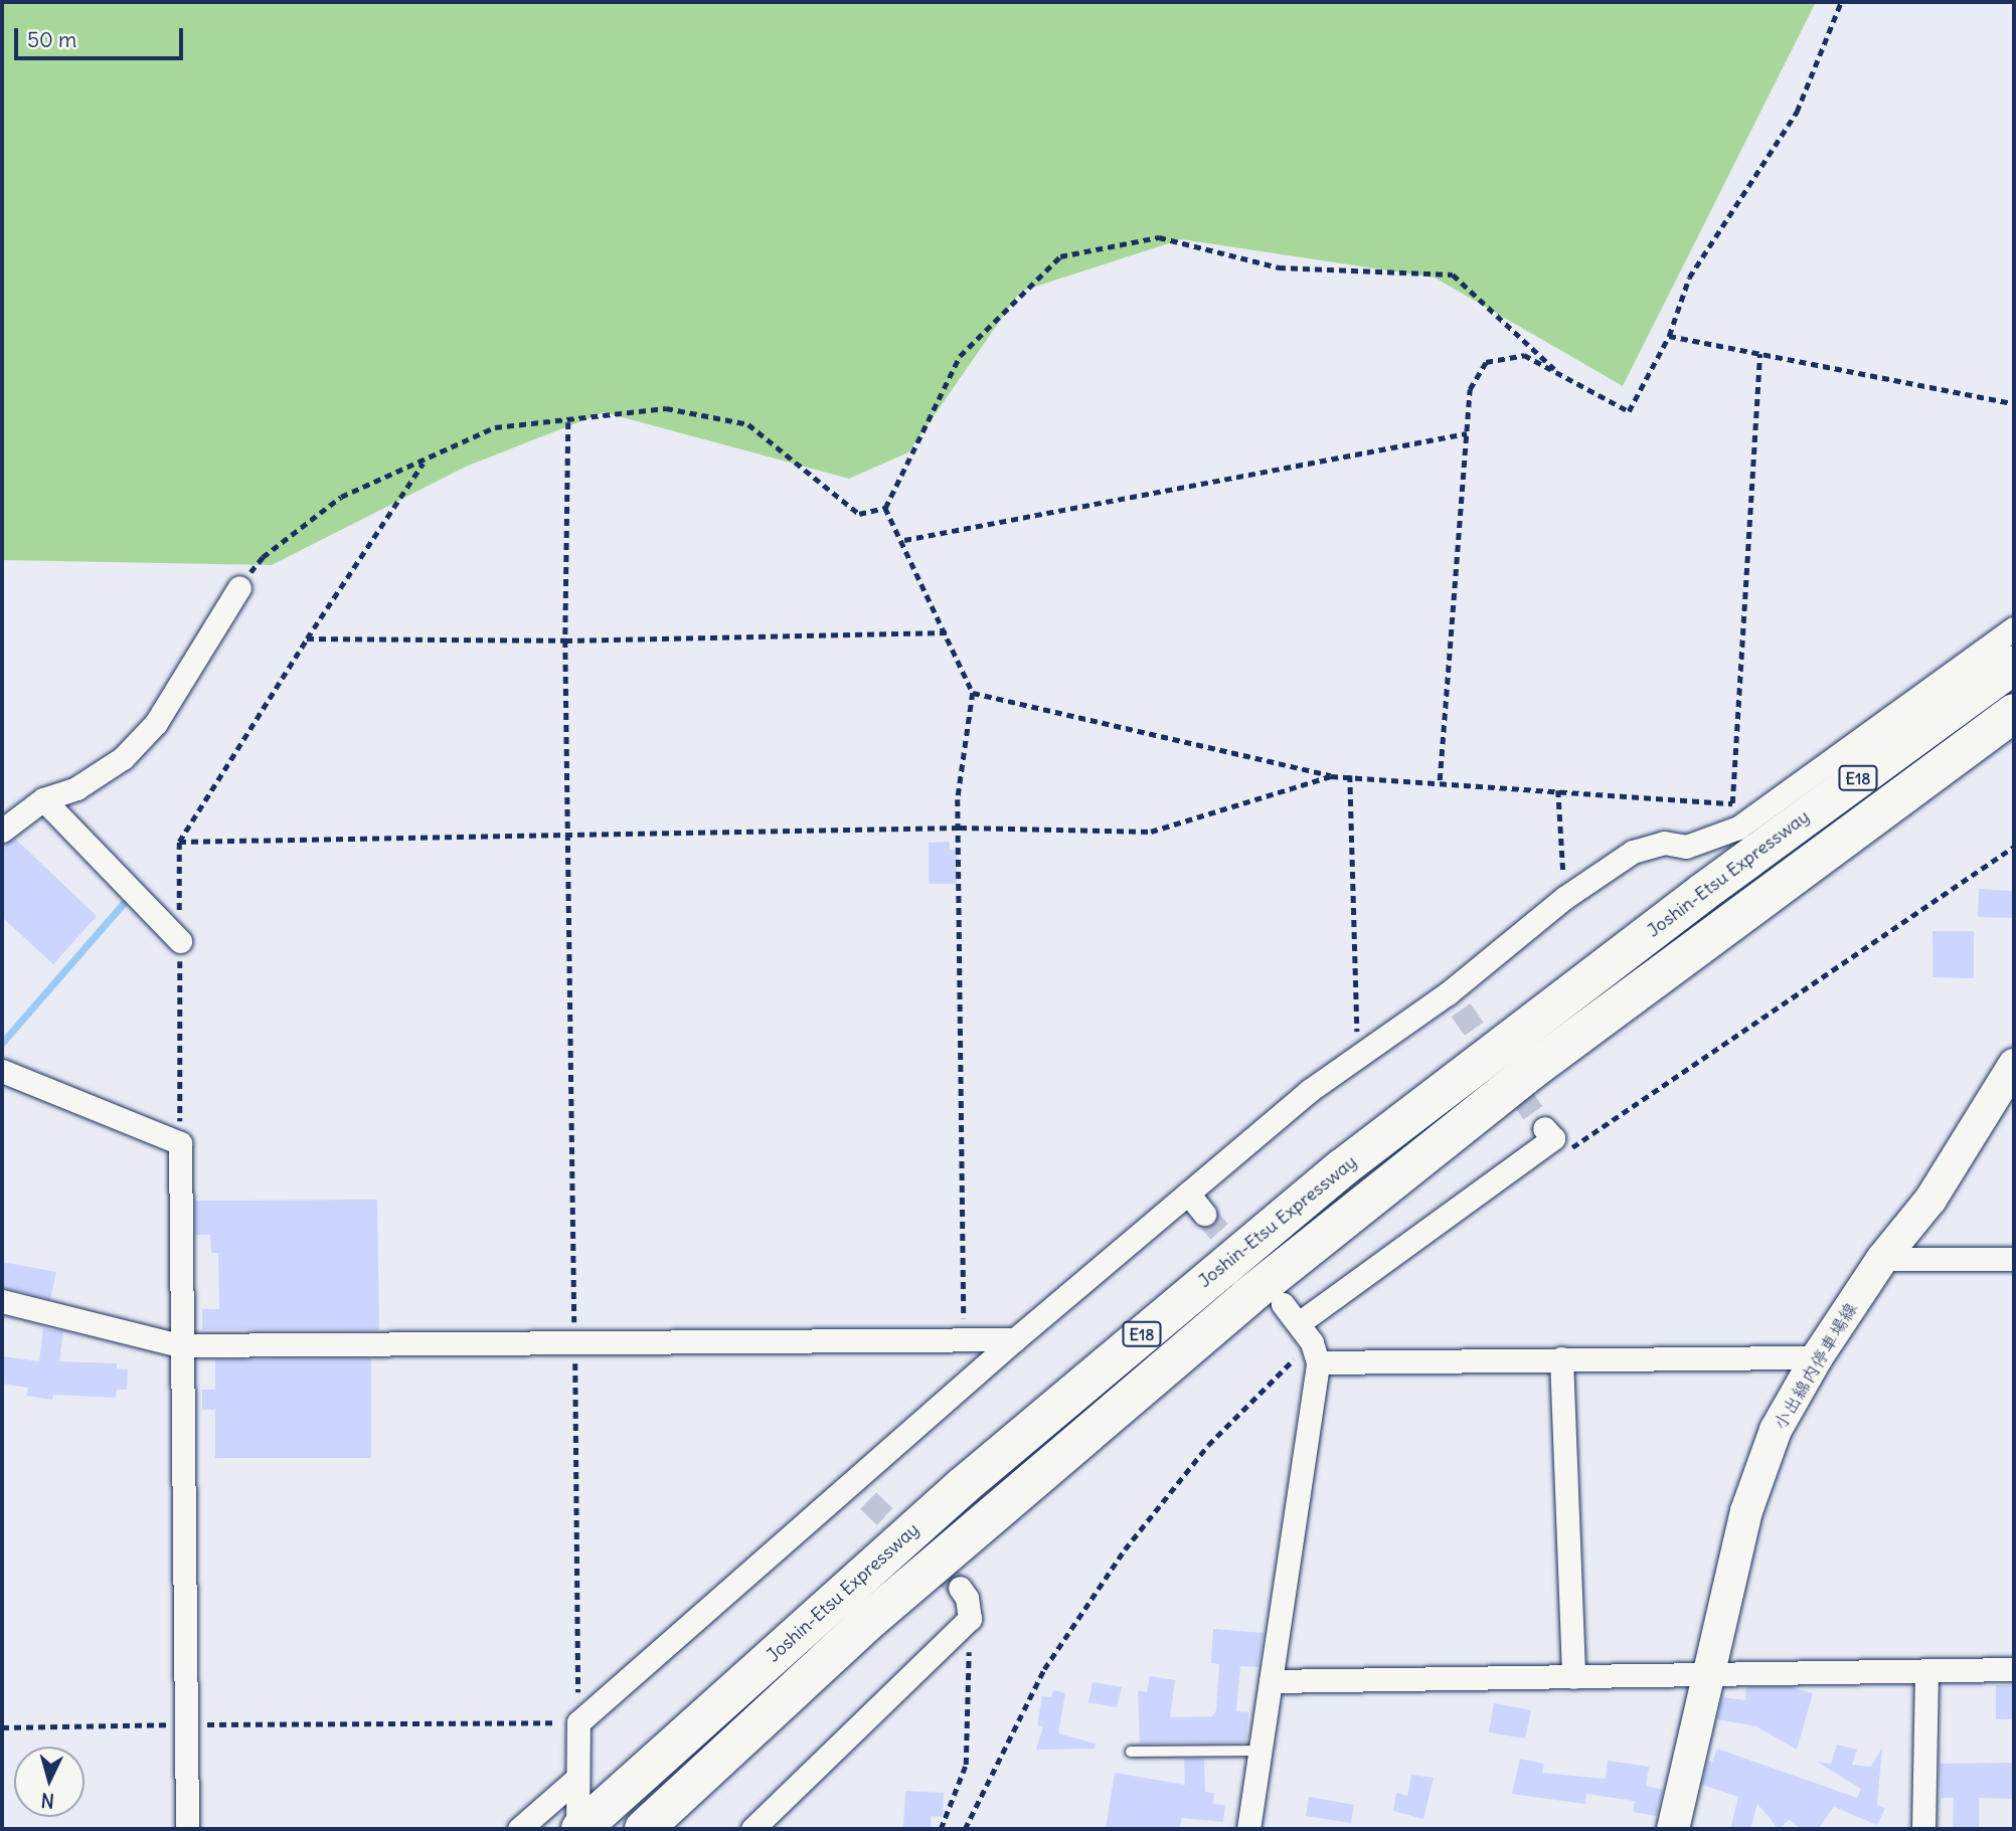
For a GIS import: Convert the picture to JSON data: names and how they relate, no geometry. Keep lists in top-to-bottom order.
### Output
{
  "streets": {
    "highway": ["E18", "Joshin-Etsu Expressway"],
    "main road": ["小出綿内停車場線"]
  },
  "scale_bar": "50 m",
  "north": "bottom"
}
